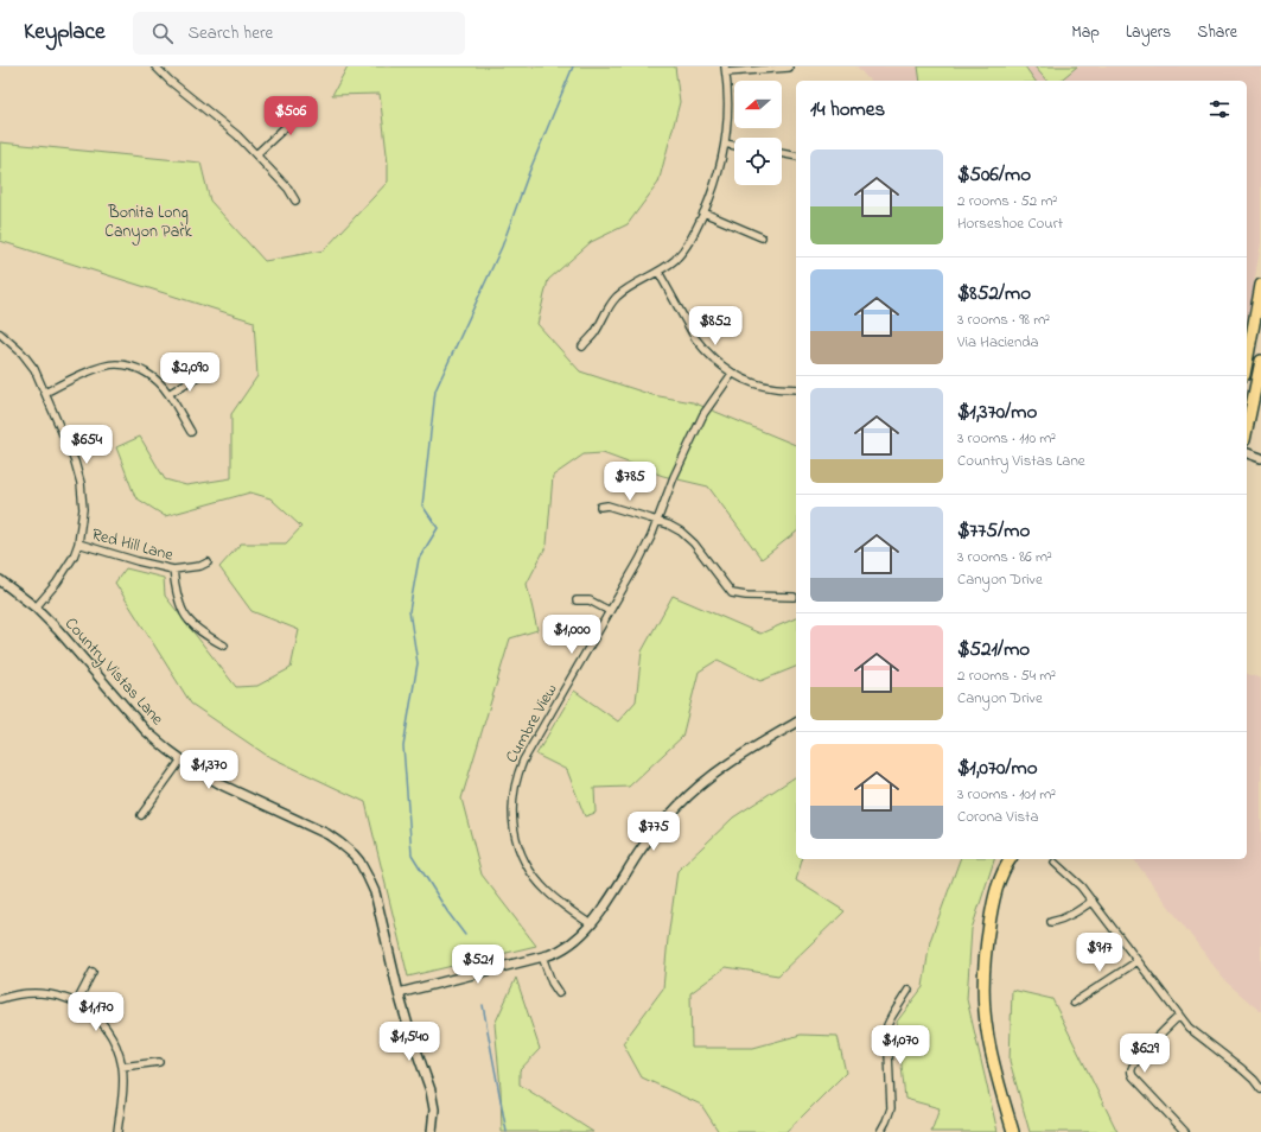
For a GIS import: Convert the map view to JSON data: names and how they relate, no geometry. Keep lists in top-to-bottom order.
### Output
{
  "streets": {
    "street": ["Red Hill Lane", "Country Vistas Lane", "Cumbre View"]
  },
  "parks": ["Bonita Long Canyon Park"],
  "north": "left",
  "page": {
    "header": "Keyplace",
    "search": "Search here",
    "nav": ["Map", "Layers", "Share"],
    "heading": "14 homes",
    "price": [
      "$506",
      "$852",
      "$2,090",
      "$654",
      "$785",
      "$1,000",
      "$1,370",
      "$775",
      "$917",
      "$521",
      "$1,170",
      "$1,540",
      "$1,070",
      "$629"
    ],
    "list": [
      {
        "name": "$506/mo",
        "note": "2 rooms · 52 m² · Horseshoe Court"
      },
      {
        "name": "$852/mo",
        "note": "3 rooms · 98 m² · Via Hacienda"
      },
      {
        "name": "$1,370/mo",
        "note": "3 rooms · 110 m² · Country Vistas Lane"
      },
      {
        "name": "$775/mo",
        "note": "3 rooms · 86 m² · Canyon Drive"
      },
      {
        "name": "$521/mo",
        "note": "2 rooms · 54 m² · Canyon Drive"
      },
      {
        "name": "$1,070/mo",
        "note": "3 rooms · 101 m² · Corona Vista"
      }
    ]
  }
}
